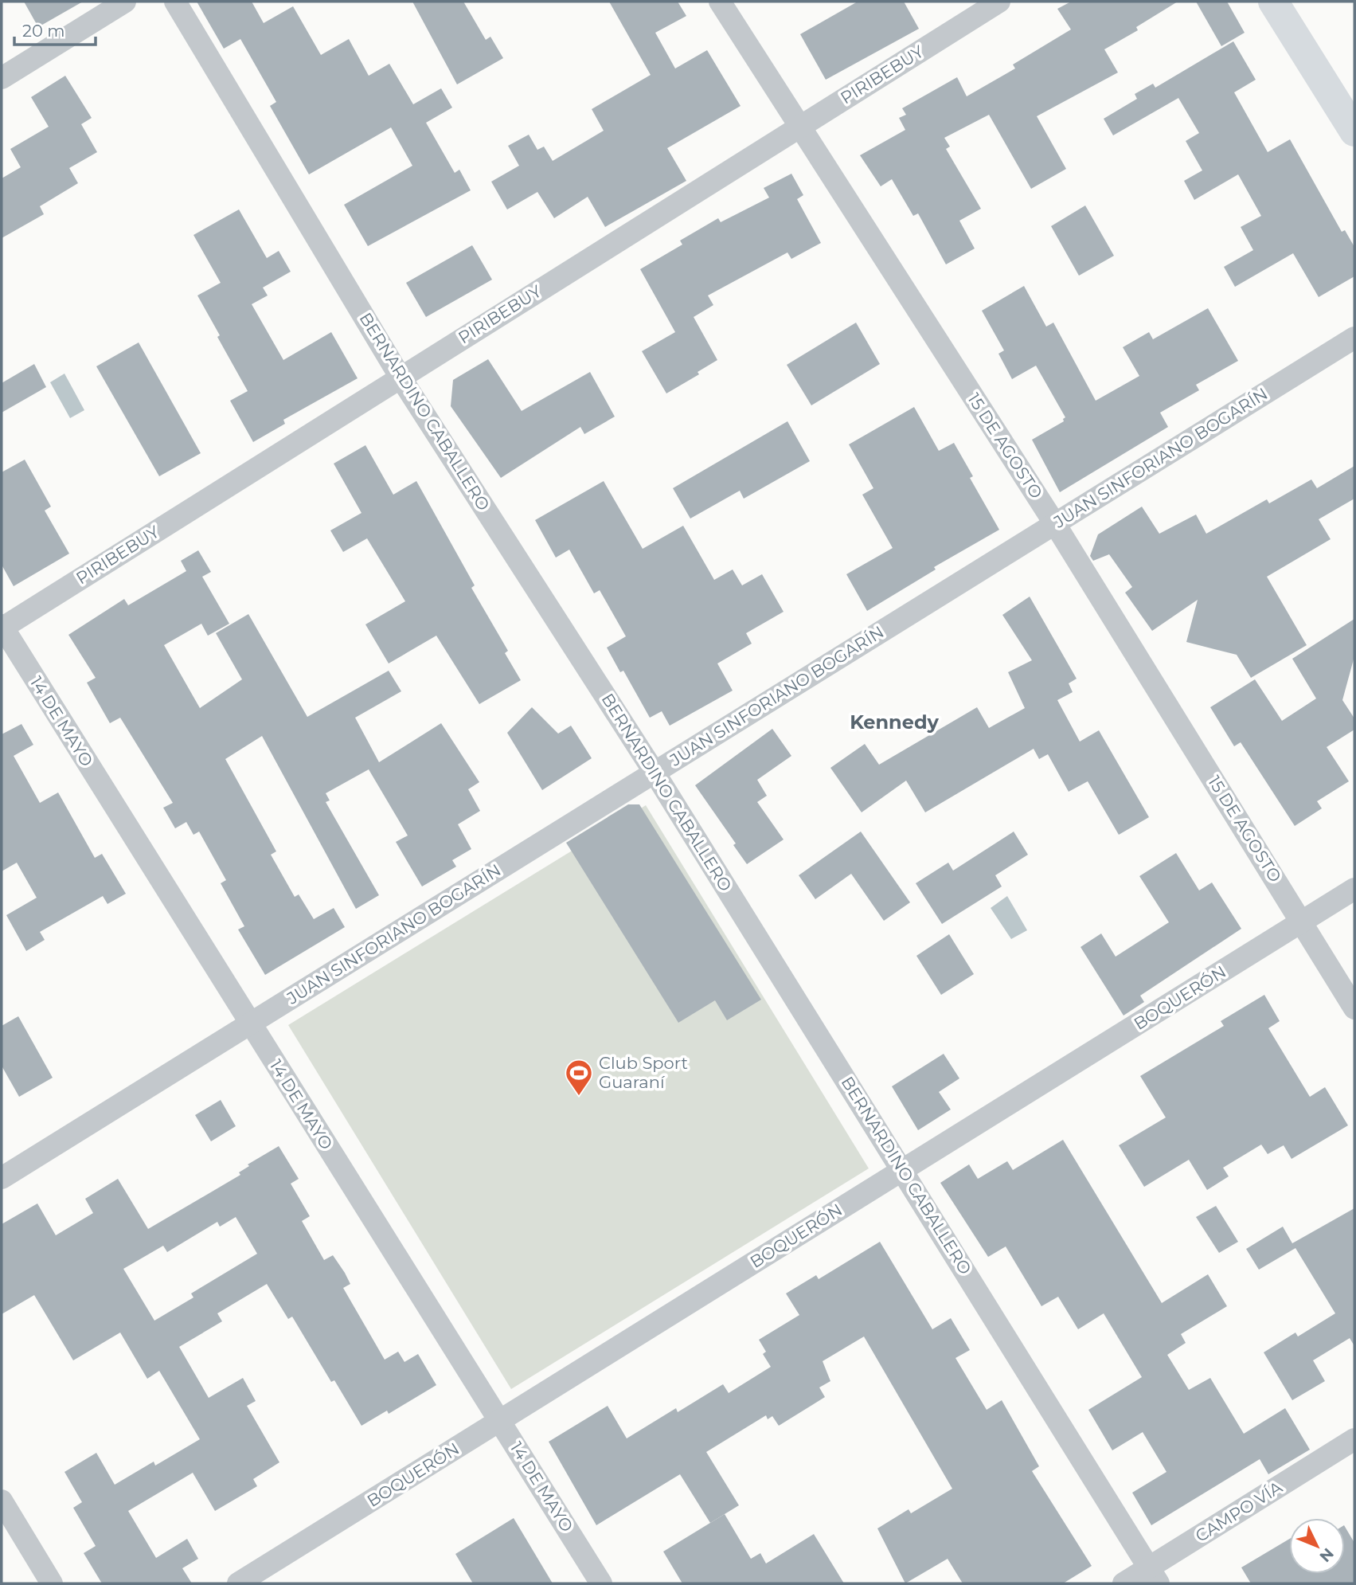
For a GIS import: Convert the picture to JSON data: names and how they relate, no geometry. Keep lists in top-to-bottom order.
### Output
{
  "streets": {
    "street": [
      "PIRIBEBUY",
      "BERNARDINO CABALLERO",
      "15 DE AGOSTO",
      "JUAN SINFORIANO BOGARÍN",
      "14 DE MAYO",
      "BOQUERÓN",
      "CAMPO VÍA"
    ]
  },
  "crossings": [
    ["PIRIBEBUY", "BERNARDINO CABALLERO"],
    ["PIRIBEBUY", "15 DE AGOSTO"],
    ["PIRIBEBUY", "14 DE MAYO"],
    ["BERNARDINO CABALLERO", "JUAN SINFORIANO BOGARÍN"],
    ["BERNARDINO CABALLERO", "BOQUERÓN"],
    ["BERNARDINO CABALLERO", "CAMPO VÍA"],
    ["15 DE AGOSTO", "JUAN SINFORIANO BOGARÍN"],
    ["15 DE AGOSTO", "BOQUERÓN"],
    ["JUAN SINFORIANO BOGARÍN", "14 DE MAYO"],
    ["14 DE MAYO", "BOQUERÓN"]
  ],
  "districts": ["Kennedy"],
  "places": {
    "sports": ["Club Sport Guaraní"]
  },
  "scale_bar": "20 m",
  "north": "bottom right"
}
